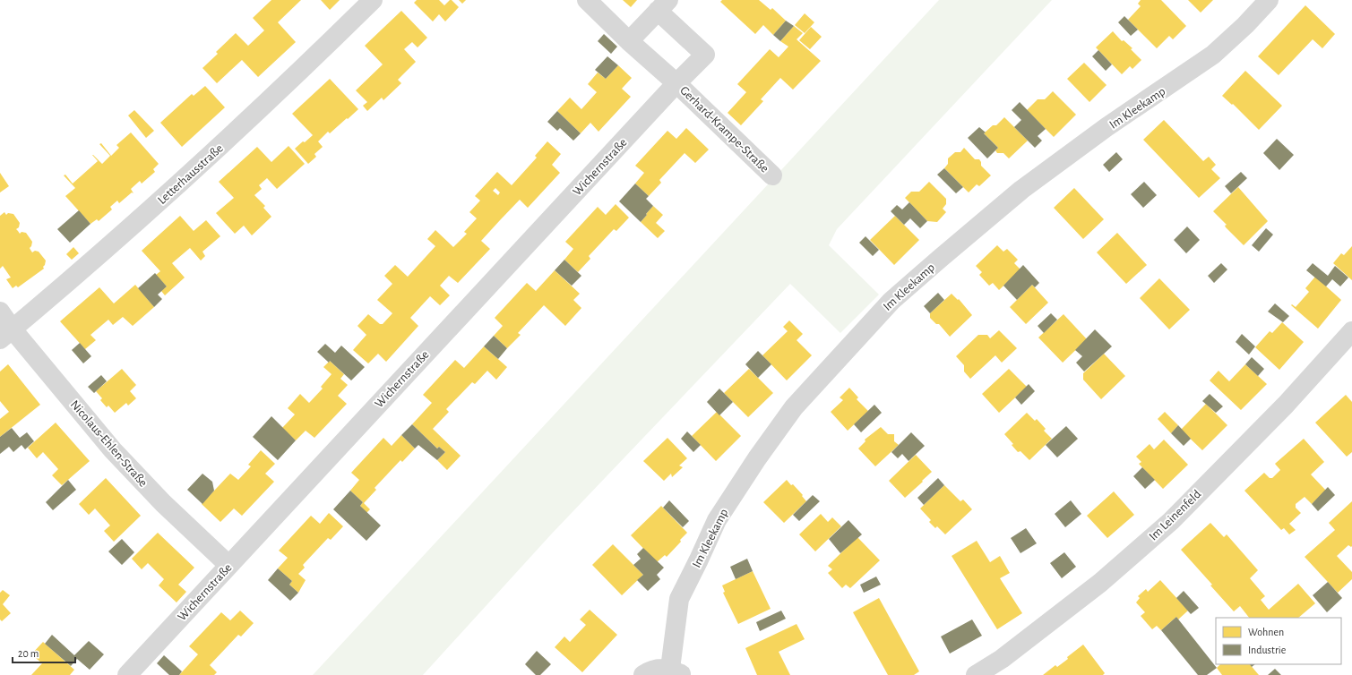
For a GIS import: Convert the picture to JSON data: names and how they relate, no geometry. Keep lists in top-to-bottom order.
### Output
{
  "streets": {
    "street": [
      "Im Kleekamp",
      "Gerhard-Krampe-Straße",
      "Wichernstraße",
      "Letterhausstraße",
      "Nicolaus-Ehlen-Straße",
      "Im Leinenfeld"
    ]
  },
  "crossings": [
    ["Gerhard-Krampe-Straße", "Wichernstraße"],
    ["Wichernstraße", "Nicolaus-Ehlen-Straße"],
    ["Letterhausstraße", "Nicolaus-Ehlen-Straße"]
  ],
  "legend": ["Wohnen", "Industrie"],
  "scale_bar": "20 m"
}
